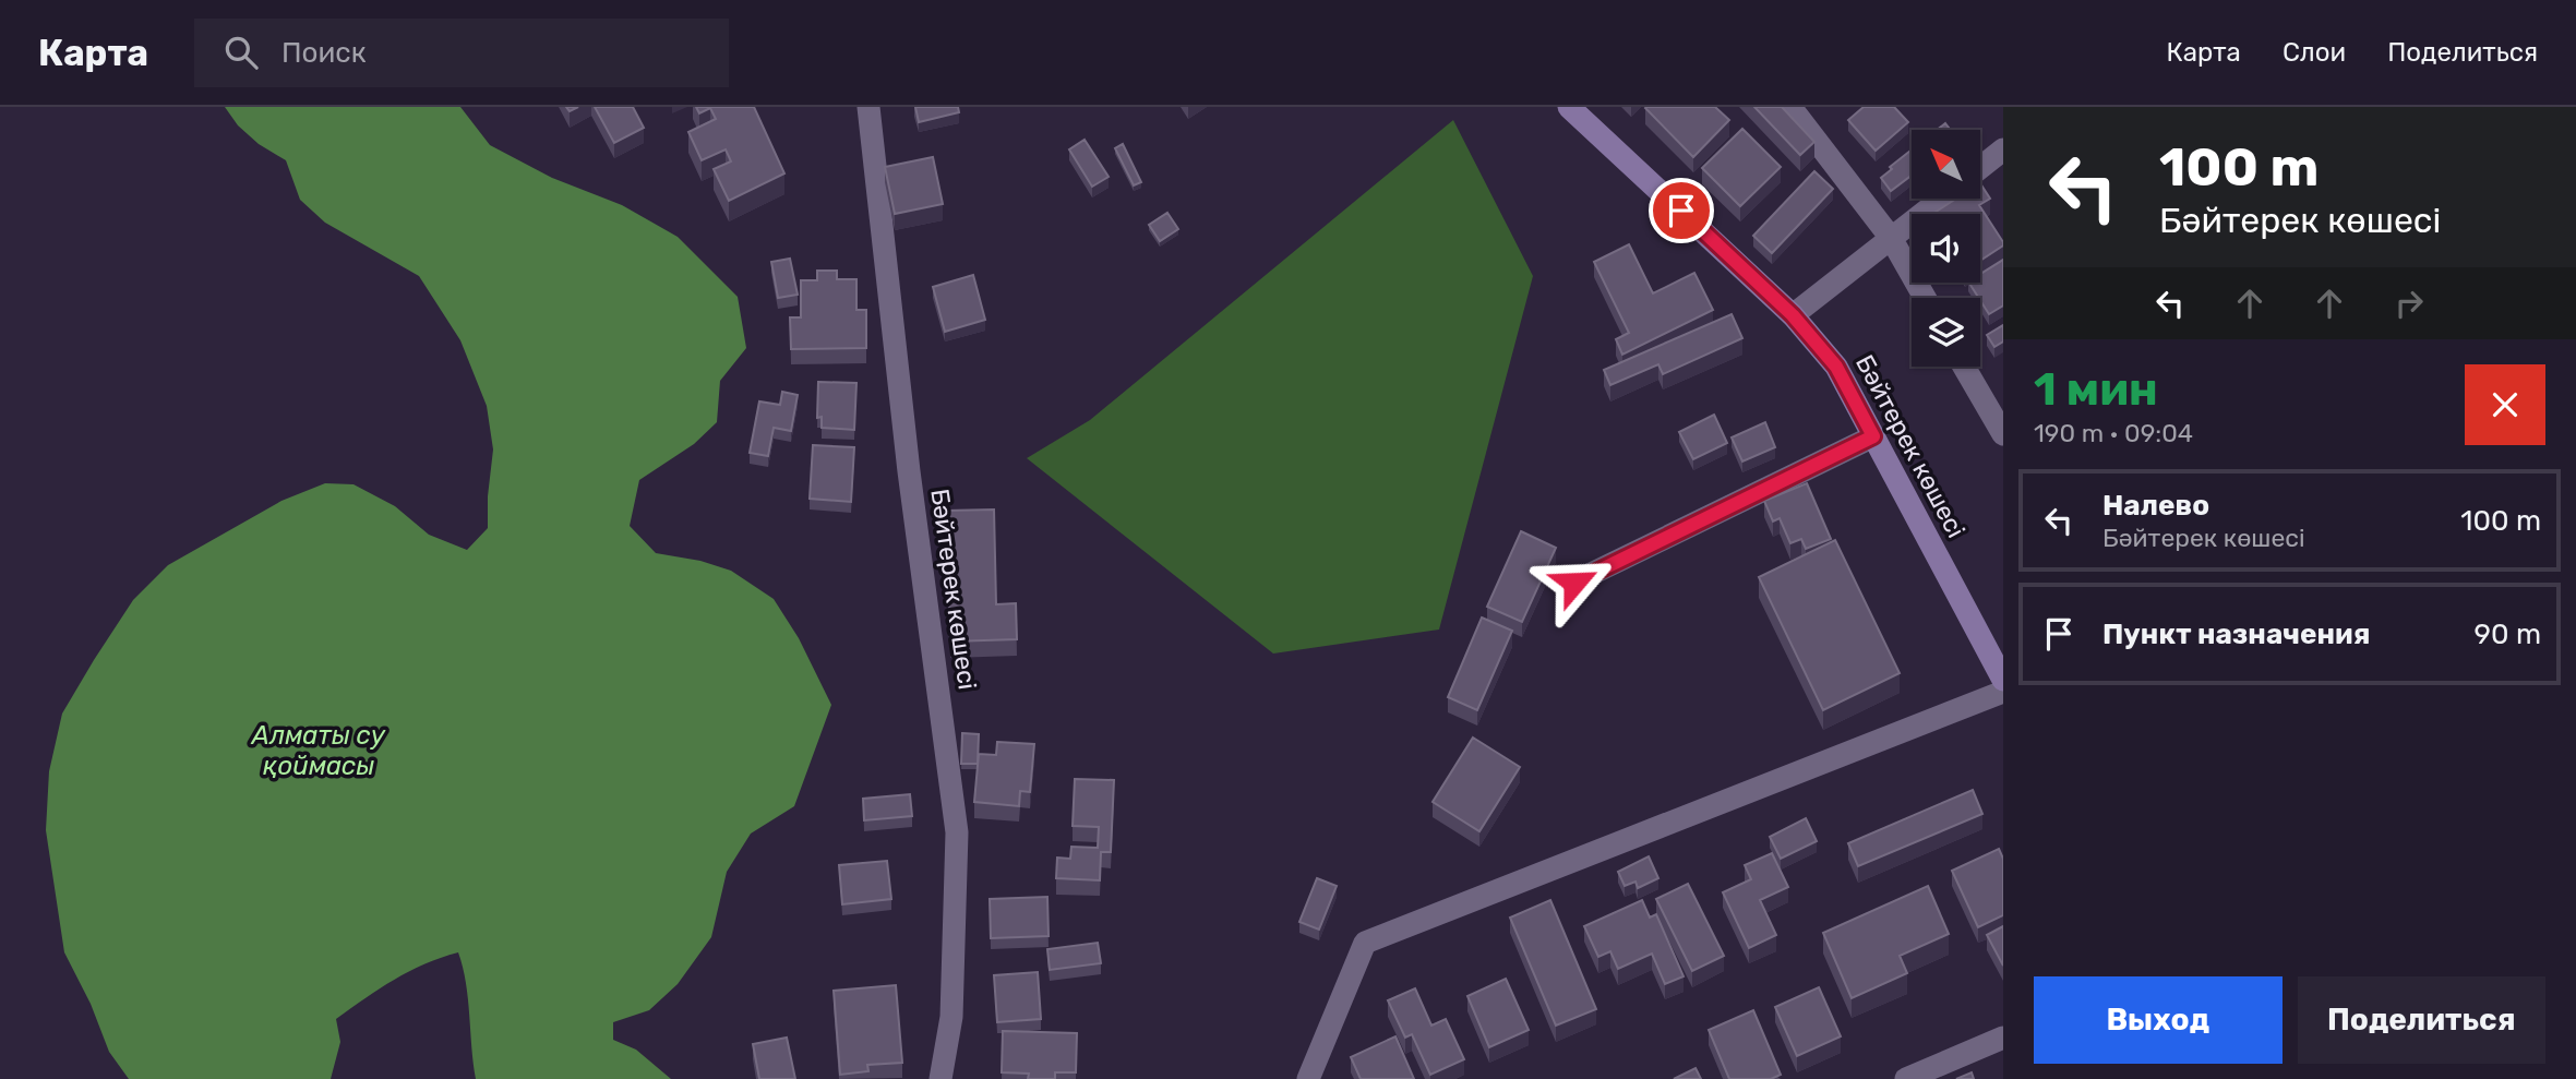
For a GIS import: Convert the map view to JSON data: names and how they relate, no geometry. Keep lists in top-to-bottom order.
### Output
{
  "streets": {
    "street": ["Бәйтерек көшесі"]
  },
  "water": ["Алматы су қоймасы"],
  "north": "top left",
  "page": {
    "header": "Карта",
    "search": "Поиск",
    "nav": ["Карта", "Слои", "Поделиться"],
    "turn": ["100 m", "Бәйтерек көшесі"],
    "heading": ["1 мин", "190 m · 09:04"],
    "list": [
      {
        "name": "Налево",
        "note": "Бәйтерек көшесі",
        "value": "100 m"
      },
      {
        "name": "Пункт назначения",
        "value": "90 m"
      }
    ],
    "buttons": ["Выход", "Поделиться"]
  }
}
